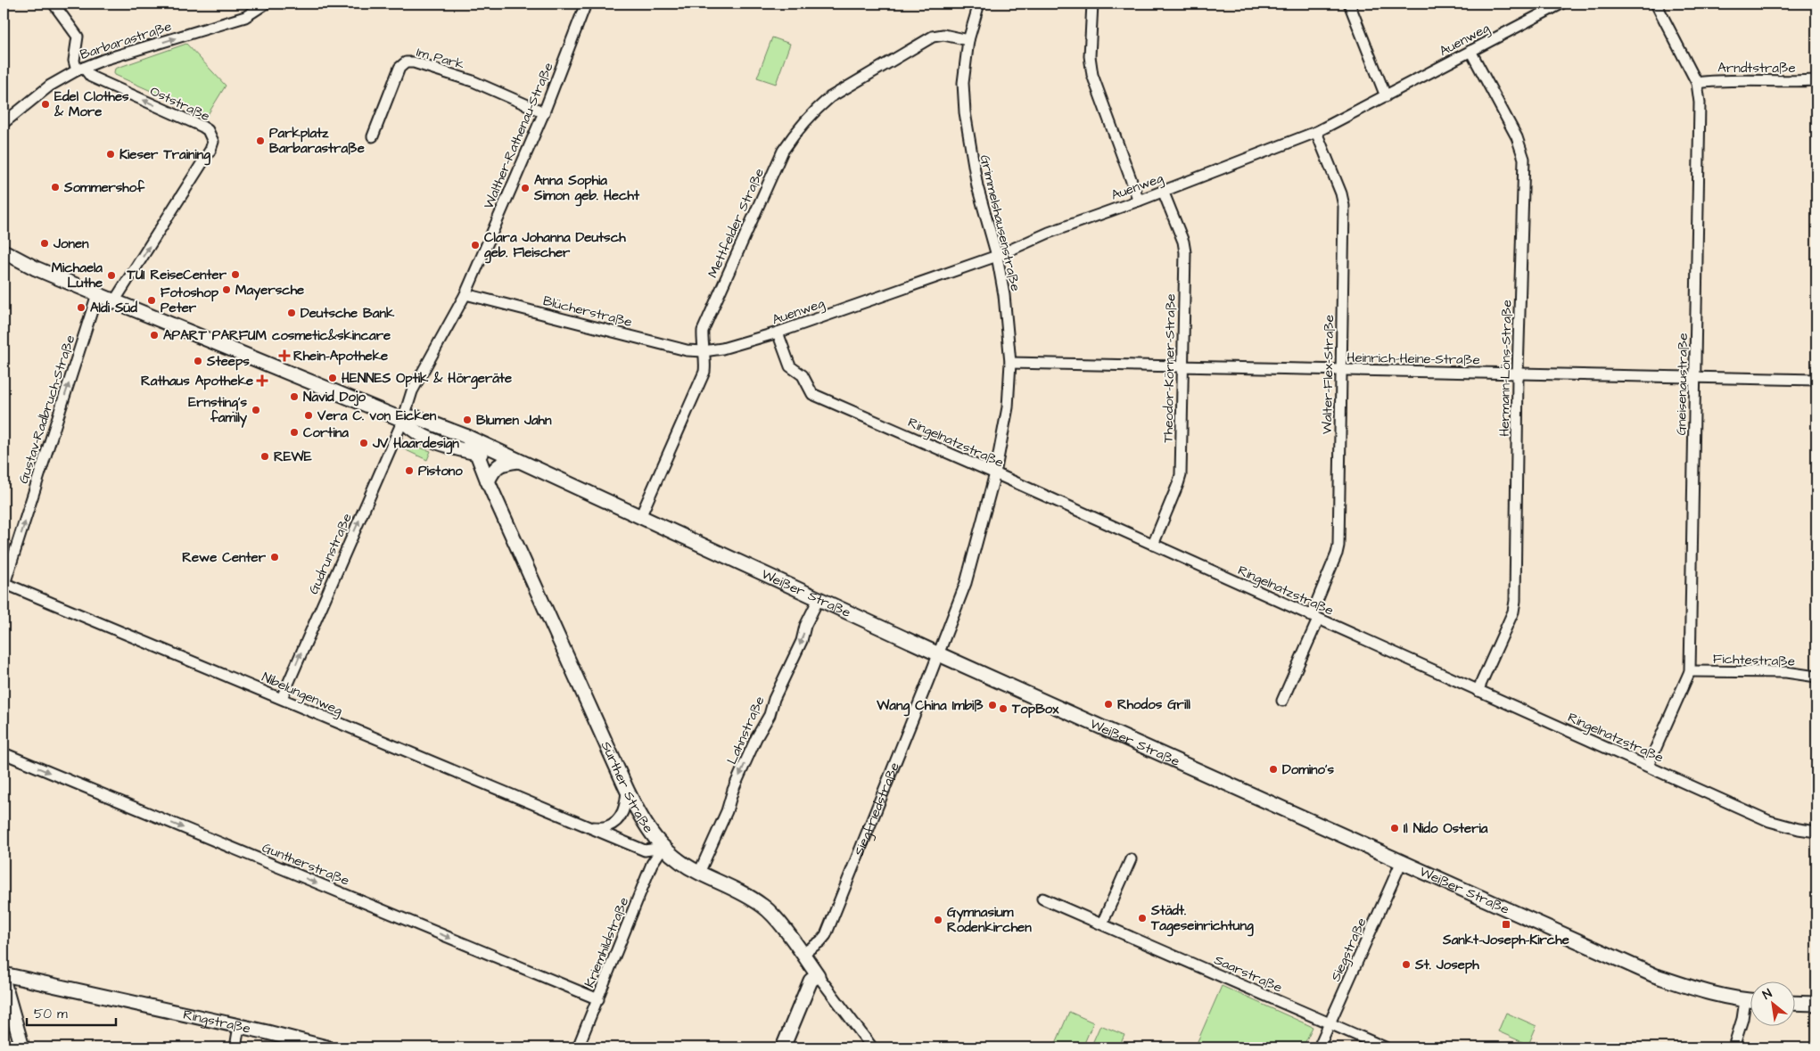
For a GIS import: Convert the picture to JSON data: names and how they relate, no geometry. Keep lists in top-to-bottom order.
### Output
{
  "streets": {
    "street": [
      "Auenweg",
      "Barbarastraße",
      "Im Park",
      "Arndtstraße",
      "Oststraße",
      "Walther-Rathenau-Straße",
      "Mettfelder Straße",
      "Grimmelshausenstraße",
      "Blücherstraße",
      "Heinrich-Heine-Straße",
      "Theodor-Körner-Straße",
      "Hermann-Löns-Straße",
      "Walter-Flex-Straße",
      "Gneisenaustraße",
      "Gustav-Radbruch-Straße",
      "Ringelnatzstraße",
      "Gudrunstraße",
      "Weißer Straße",
      "Fichtestraße",
      "Nibelungenweg",
      "Lahnstraße",
      "Sürther Straße",
      "Siegfriedstraße",
      "Guntherstraße",
      "Kriemhildstraße",
      "Siegstraße",
      "Saarstraße",
      "Ringstraße"
    ]
  },
  "crossings": [
    ["Auenweg", "Mettfelder Straße"],
    ["Auenweg", "Grimmelshausenstraße"],
    ["Auenweg", "Blücherstraße"],
    ["Auenweg", "Theodor-Körner-Straße"],
    ["Auenweg", "Hermann-Löns-Straße"],
    ["Auenweg", "Walter-Flex-Straße"],
    ["Auenweg", "Ringelnatzstraße"],
    ["Barbarastraße", "Oststraße"],
    ["Im Park", "Walther-Rathenau-Straße"],
    ["Arndtstraße", "Gneisenaustraße"],
    ["Walther-Rathenau-Straße", "Blücherstraße"],
    ["Walther-Rathenau-Straße", "Gudrunstraße"],
    ["Walther-Rathenau-Straße", "Weißer Straße"],
    ["Mettfelder Straße", "Grimmelshausenstraße"],
    ["Mettfelder Straße", "Blücherstraße"],
    ["Mettfelder Straße", "Weißer Straße"],
    ["Grimmelshausenstraße", "Heinrich-Heine-Straße"],
    ["Grimmelshausenstraße", "Ringelnatzstraße"],
    ["Grimmelshausenstraße", "Weißer Straße"],
    ["Grimmelshausenstraße", "Siegfriedstraße"],
    ["Heinrich-Heine-Straße", "Theodor-Körner-Straße"],
    ["Heinrich-Heine-Straße", "Hermann-Löns-Straße"],
    ["Heinrich-Heine-Straße", "Walter-Flex-Straße"],
    ["Heinrich-Heine-Straße", "Gneisenaustraße"],
    ["Theodor-Körner-Straße", "Ringelnatzstraße"],
    ["Hermann-Löns-Straße", "Ringelnatzstraße"],
    ["Walter-Flex-Straße", "Ringelnatzstraße"],
    ["Gneisenaustraße", "Ringelnatzstraße"],
    ["Gneisenaustraße", "Fichtestraße"],
    ["Gustav-Radbruch-Straße", "Nibelungenweg"],
    ["Gudrunstraße", "Weißer Straße"],
    ["Gudrunstraße", "Nibelungenweg"],
    ["Weißer Straße", "Lahnstraße"],
    ["Weißer Straße", "Sürther Straße"],
    ["Weißer Straße", "Siegfriedstraße"],
    ["Weißer Straße", "Siegstraße"],
    ["Nibelungenweg", "Sürther Straße"],
    ["Nibelungenweg", "Kriemhildstraße"],
    ["Lahnstraße", "Sürther Straße"],
    ["Sürther Straße", "Siegfriedstraße"],
    ["Sürther Straße", "Kriemhildstraße"],
    ["Guntherstraße", "Kriemhildstraße"],
    ["Siegstraße", "Saarstraße"]
  ],
  "one_way": [
    "Barbarastraße",
    "Gustav-Radbruch-Straße",
    "Gudrunstraße",
    "Lahnstraße",
    "Guntherstraße"
  ],
  "places": {
    "other": [
      "Edel Clothes & More",
      "Parkplatz Barbarastraße",
      "Kieser Training",
      "Sommershof",
      "Anna Sophia Simon geb. Hecht",
      "Jonen",
      "Clara Johanna Deutsch geb. Fleischer",
      "TUI ReiseCenter",
      "Michaela Luthe",
      "Mayersche",
      "Fotoshop Peter",
      "Aldi Süd",
      "Deutsche Bank",
      "APART PARFUM cosmetic&skincare",
      "Steeps",
      "HENNES Optik & Hörgeräte",
      "Navid Dojo",
      "Ernsting's family",
      "Vera C. von Eicken",
      "Blumen Jahn",
      "Cortina",
      "JV Haardesign",
      "REWE",
      "Pistono",
      "Rewe Center",
      "Rhodos Grill",
      "Wang China Imbiß",
      "TopBox",
      "Domino's",
      "Il Nido Osteria",
      "Städt. Tageseinrichtung",
      "Gymnasium Rodenkirchen",
      "St. Joseph"
    ],
    "health": ["Rhein-Apotheke", "Rathaus Apotheke"],
    "transit": ["Sankt-Joseph-Kirche"]
  },
  "scale_bar": "50 m",
  "north": "top left"
}
